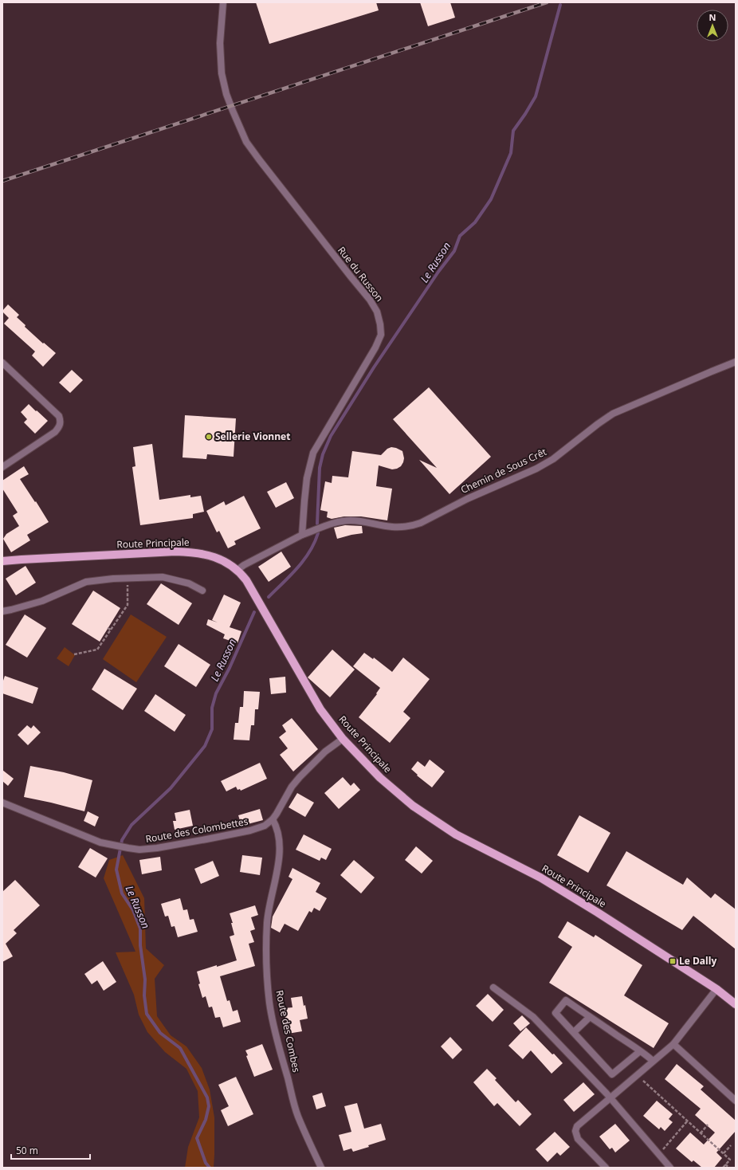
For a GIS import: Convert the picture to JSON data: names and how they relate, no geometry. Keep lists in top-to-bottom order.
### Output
{
  "streets": {
    "main road": ["Route Principale"],
    "street": [
      "Rue du Russon",
      "Chemin de Sous Crêt",
      "Route des Colombettes",
      "Route des Combes"
    ]
  },
  "crossings": [
    ["Rue du Russon", "Chemin de Sous Crêt"],
    ["Route Principale", "Route des Colombettes"],
    ["Route des Colombettes", "Route des Combes"]
  ],
  "water": ["Le Russon"],
  "places": {
    "other": ["Sellerie Vionnet"],
    "transit": ["Le Dally"]
  },
  "scale_bar": "50 m",
  "north": "top"
}
